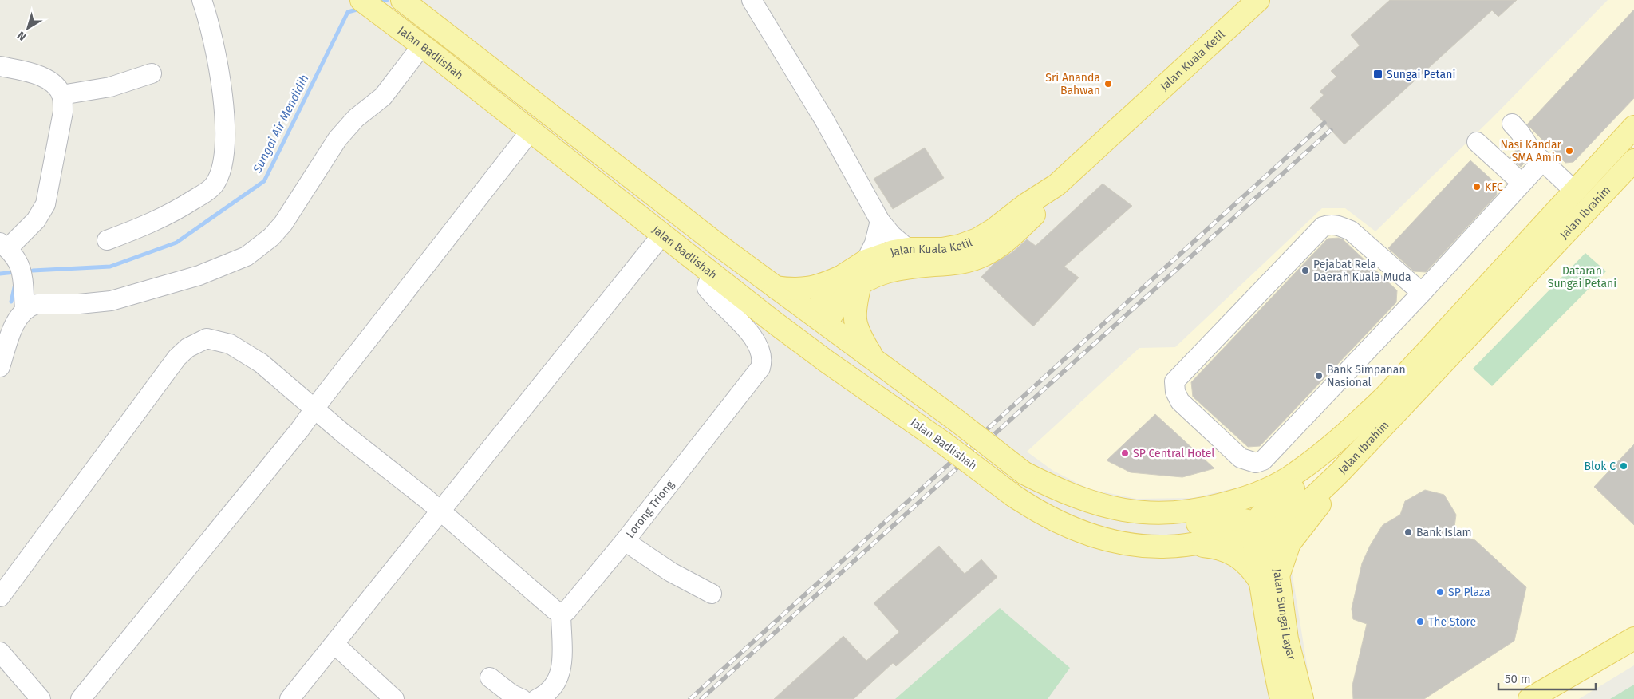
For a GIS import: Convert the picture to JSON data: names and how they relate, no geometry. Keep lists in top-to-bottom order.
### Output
{
  "streets": {
    "main road": [
      "Jalan Badlishah",
      "Jalan Kuala Ketil",
      "Jalan Ibrahim",
      "Jalan Sungai Layar"
    ],
    "street": ["Lorong Triong"]
  },
  "crossings": [
    ["Jalan Badlishah", "Jalan Ibrahim"],
    ["Jalan Badlishah", "Lorong Triong"],
    ["Jalan Ibrahim", "Jalan Sungai Layar"]
  ],
  "water": ["Sungai Air Mendidih"],
  "parks": ["Dataran Sungai Petani"],
  "places": {
    "transit": ["Sungai Petani"],
    "other": [
      "Sri Ananda Bahwan",
      "Nasi Kandar SMA Amin",
      "KFC",
      "Pejabat Rela Daerah Kuala Muda",
      "Bank Simpanan Nasional",
      "SP Central Hotel",
      "Blok C",
      "Bank Islam",
      "SP Plaza",
      "The Store"
    ]
  },
  "scale_bar": "50 m",
  "north": "bottom left"
}
